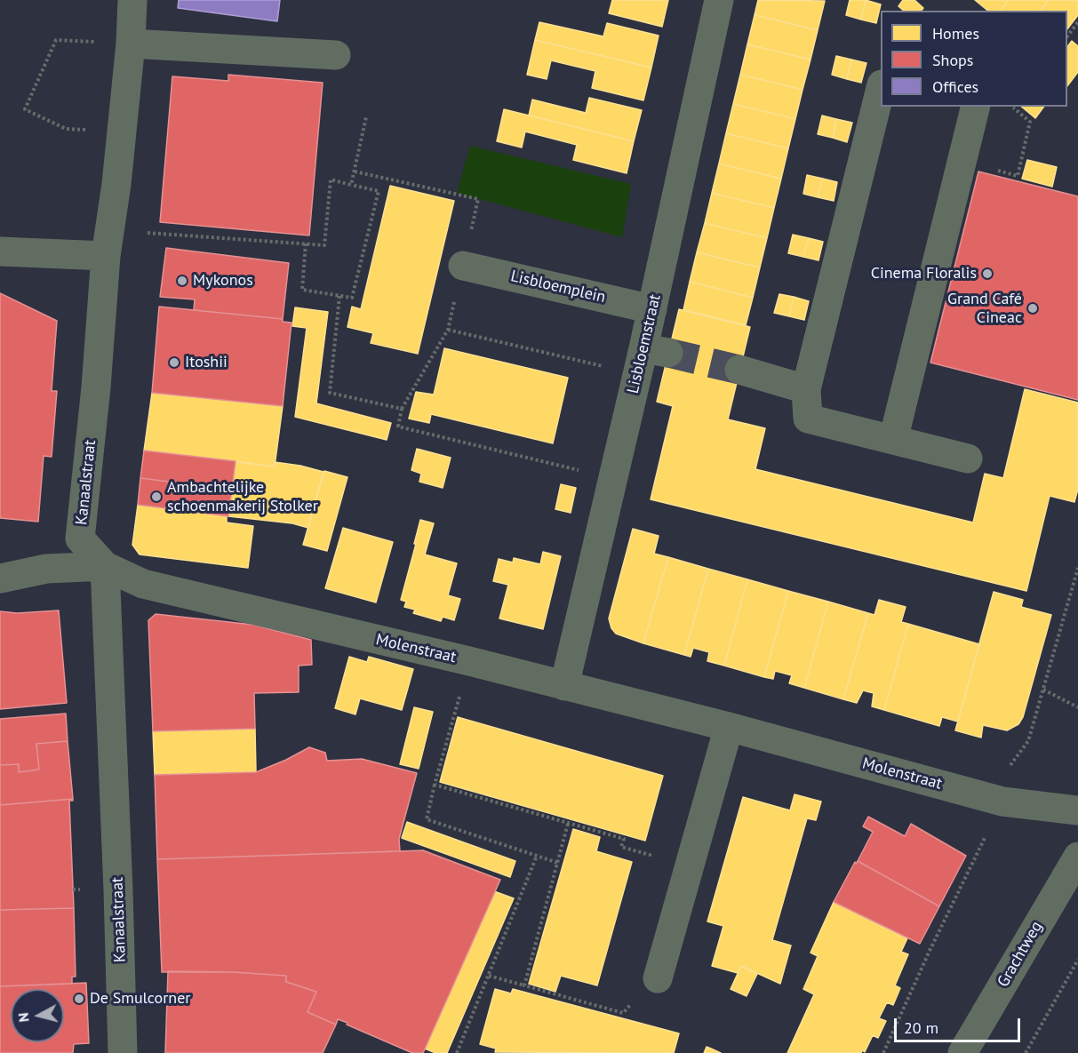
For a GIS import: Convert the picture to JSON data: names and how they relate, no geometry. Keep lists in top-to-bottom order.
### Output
{
  "streets": {
    "street": [
      "Lisbloemplein",
      "Lisbloemstraat",
      "Kanaalstraat",
      "Molenstraat",
      "Grachtweg"
    ]
  },
  "crossings": [
    ["Lisbloemplein", "Lisbloemstraat"],
    ["Lisbloemstraat", "Molenstraat"],
    ["Kanaalstraat", "Molenstraat"]
  ],
  "places": [
    "Cinema Floralis",
    "Mykonos",
    "Grand Café Cineac",
    "Itoshii",
    "Ambachtelijke schoenmakerij Stolker",
    "De Smulcorner"
  ],
  "legend": ["Homes", "Shops", "Offices"],
  "scale_bar": "20 m",
  "north": "left"
}
